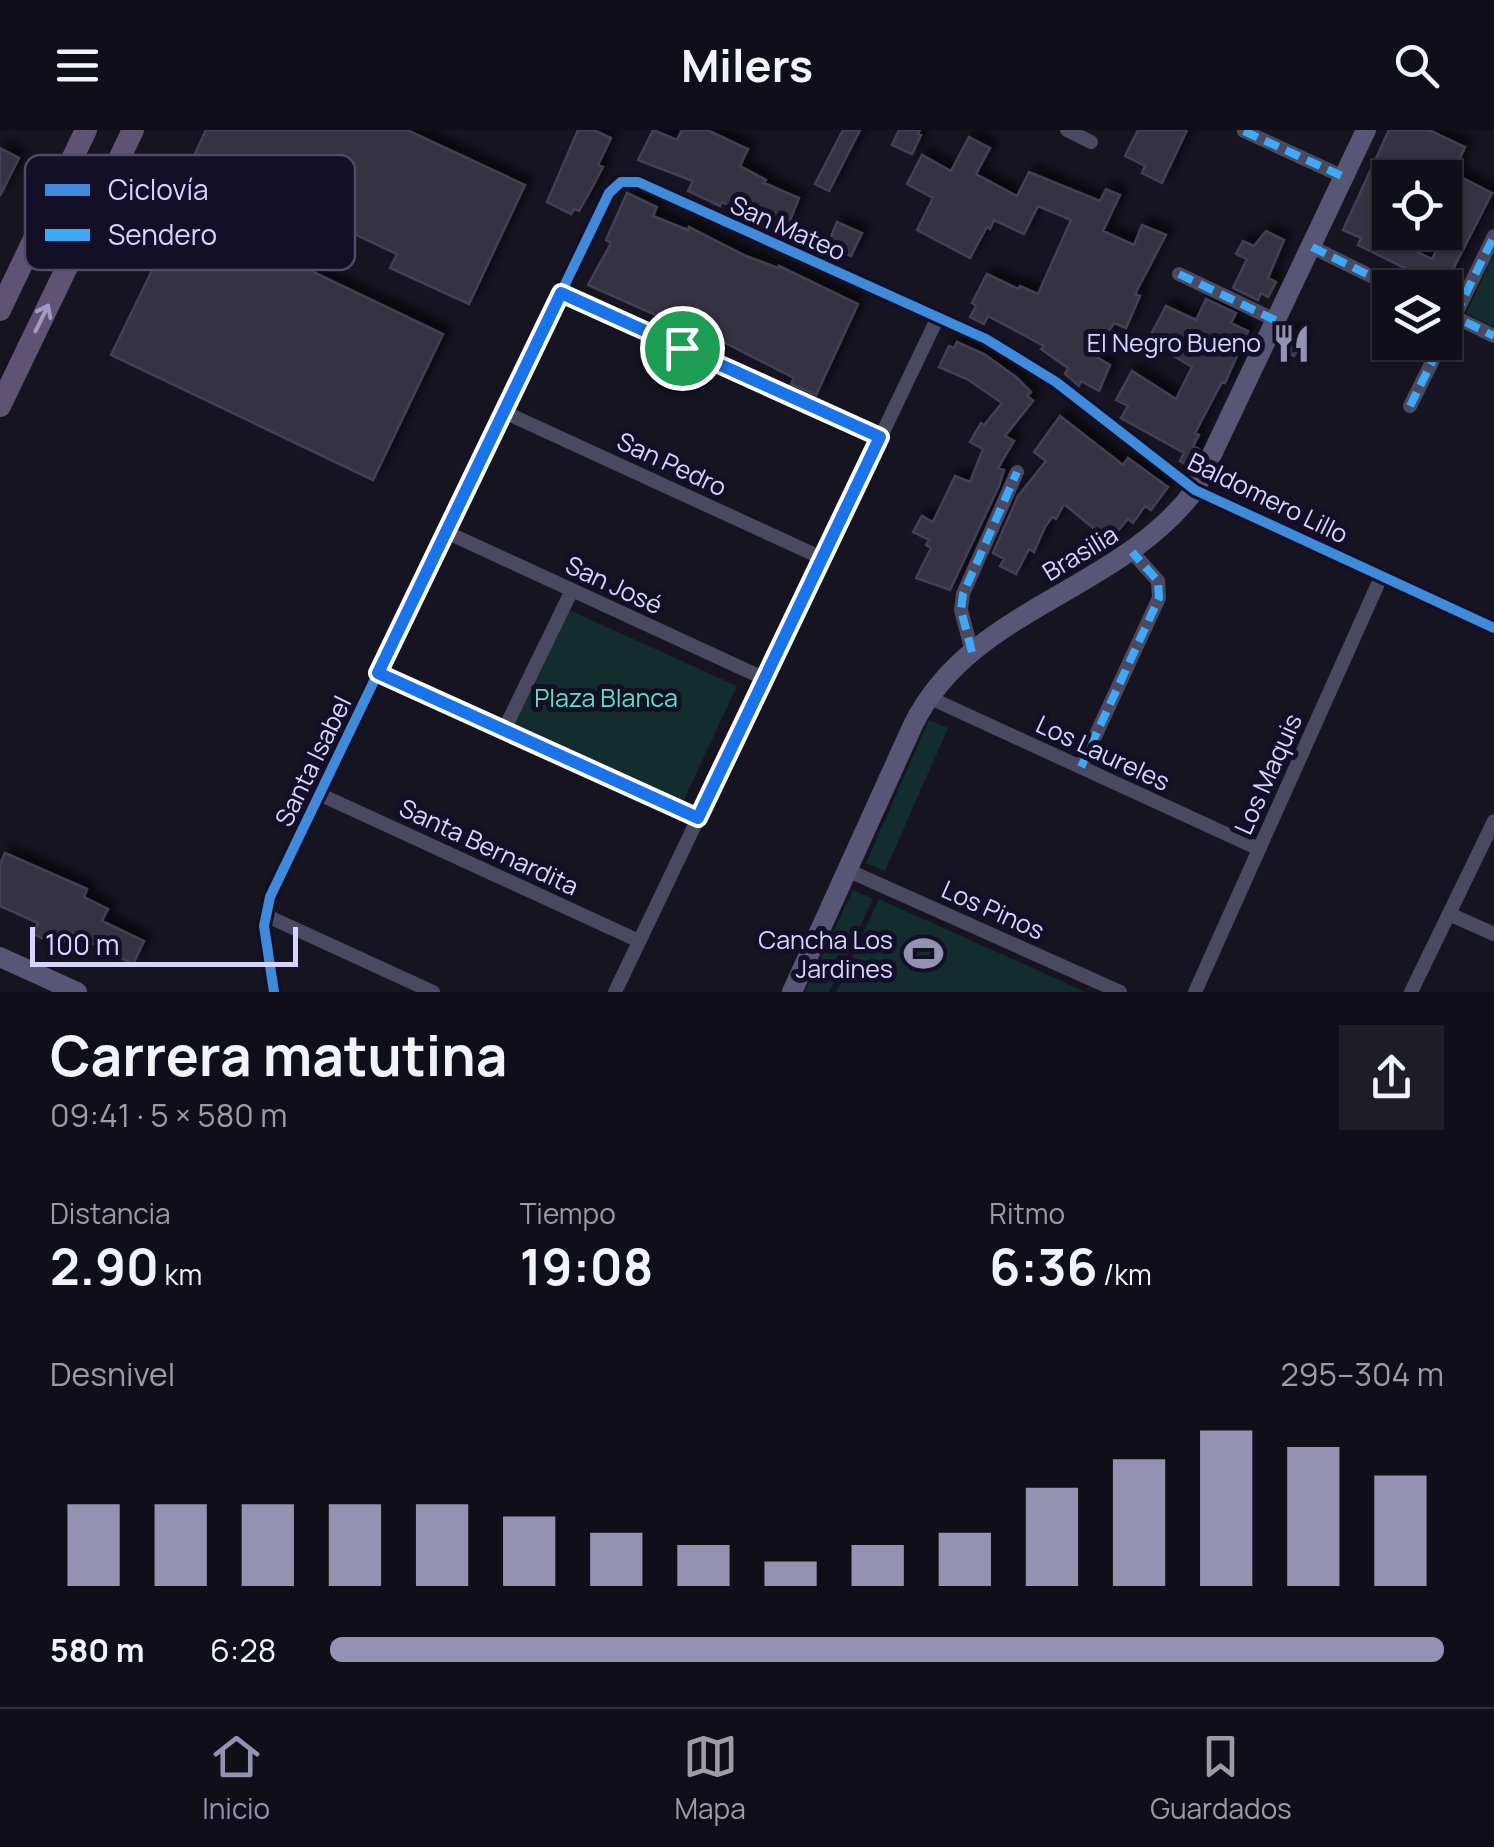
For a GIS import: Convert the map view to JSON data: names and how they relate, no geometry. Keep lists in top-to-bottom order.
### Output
{
  "streets": {
    "street": [
      "San Mateo",
      "San Pedro",
      "Baldomero Lillo",
      "Brasilia",
      "San José",
      "Los Laureles",
      "Santa Isabel",
      "Los Maquis",
      "Santa Bernardita",
      "Los Pinos"
    ]
  },
  "crossings": [
    ["San Mateo", "Baldomero Lillo"],
    ["San Mateo", "Santa Isabel"],
    ["San Pedro", "Santa Isabel"],
    ["Baldomero Lillo", "Brasilia"],
    ["Baldomero Lillo", "Los Maquis"],
    ["Brasilia", "Los Laureles"],
    ["Brasilia", "Los Pinos"],
    ["San José", "Santa Isabel"],
    ["Los Laureles", "Los Maquis"],
    ["Santa Isabel", "Santa Bernardita"]
  ],
  "parks": ["Plaza Blanca"],
  "places": {
    "restaurant": ["El Negro Bueno"],
    "sports": ["Cancha Los Jardines"]
  },
  "legend": ["Ciclovía", "Sendero"],
  "scale_bar": "100 m",
  "page": {
    "header": "Milers",
    "scale": "100 m",
    "heading": ["Carrera matutina", "09:41 · 5 × 580 m"],
    "stats": [
      ["Distancia", "2.90 km"],
      ["Tiempo", "19:08"],
      ["Ritmo", "6:36 /km"]
    ],
    "chart": ["Desnivel", "295–304 m"],
    "list": [
      {
        "name": "580 m",
        "note": "6:28"
      }
    ],
    "tabs": ["Inicio", "Mapa", "Guardados"]
  }
}
